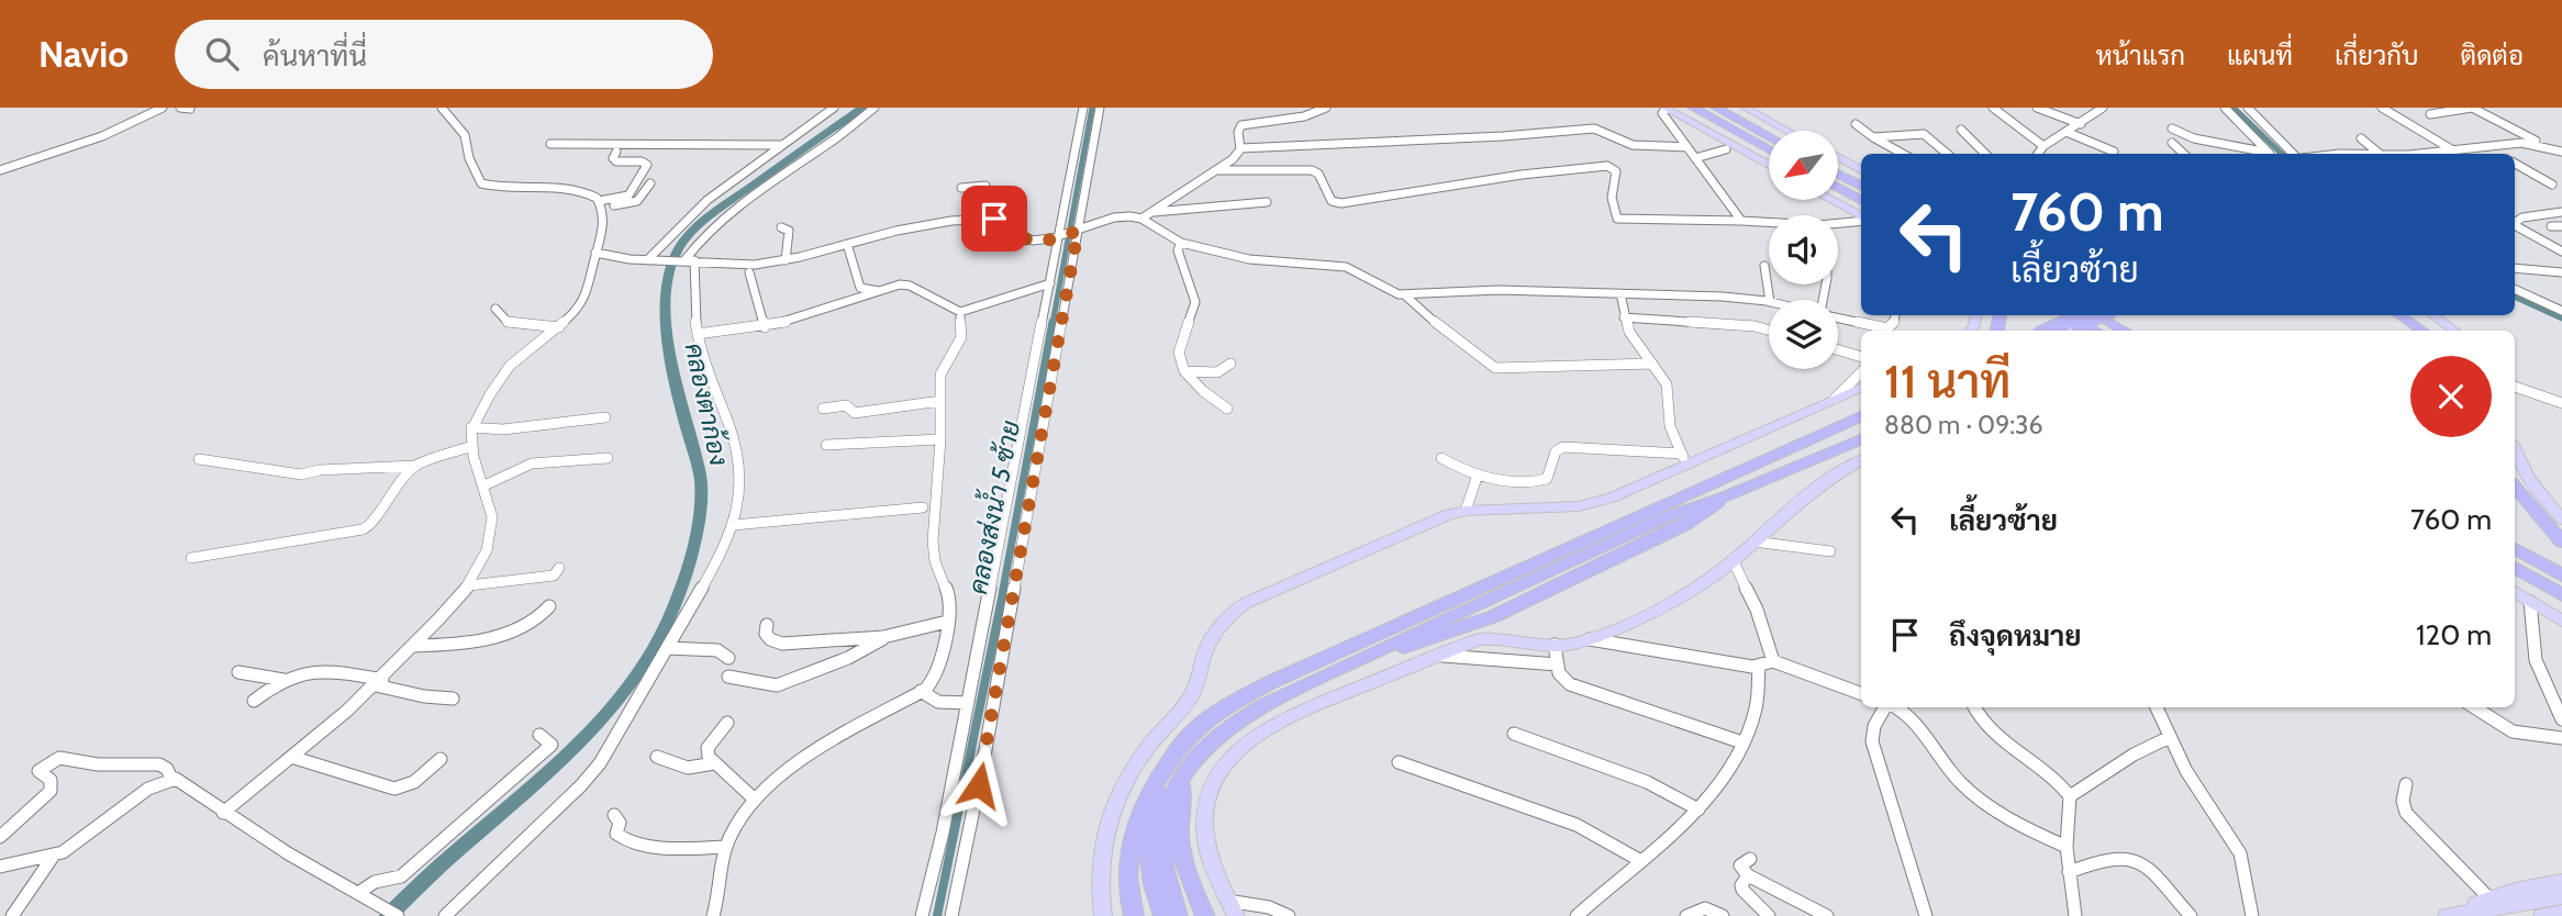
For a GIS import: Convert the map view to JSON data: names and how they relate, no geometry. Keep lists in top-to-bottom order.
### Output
{
  "water": ["คลองตาก้อง", "คลองส่งน้ำ 5 ซ้าย"],
  "north": "bottom left",
  "page": {
    "header": "Navio",
    "search": "ค้นหาที่นี่",
    "nav": [
      "หน้าแรก",
      "แผนที่",
      "เกี่ยวกับ",
      "ติดต่อ"
    ],
    "turn": ["760 m", "เลี้ยวซ้าย"],
    "heading": ["11 นาที", "880 m · 09:36"],
    "list": [
      {
        "name": "เลี้ยวซ้าย",
        "value": "760 m"
      },
      {
        "name": "ถึงจุดหมาย",
        "value": "120 m"
      }
    ]
  }
}
